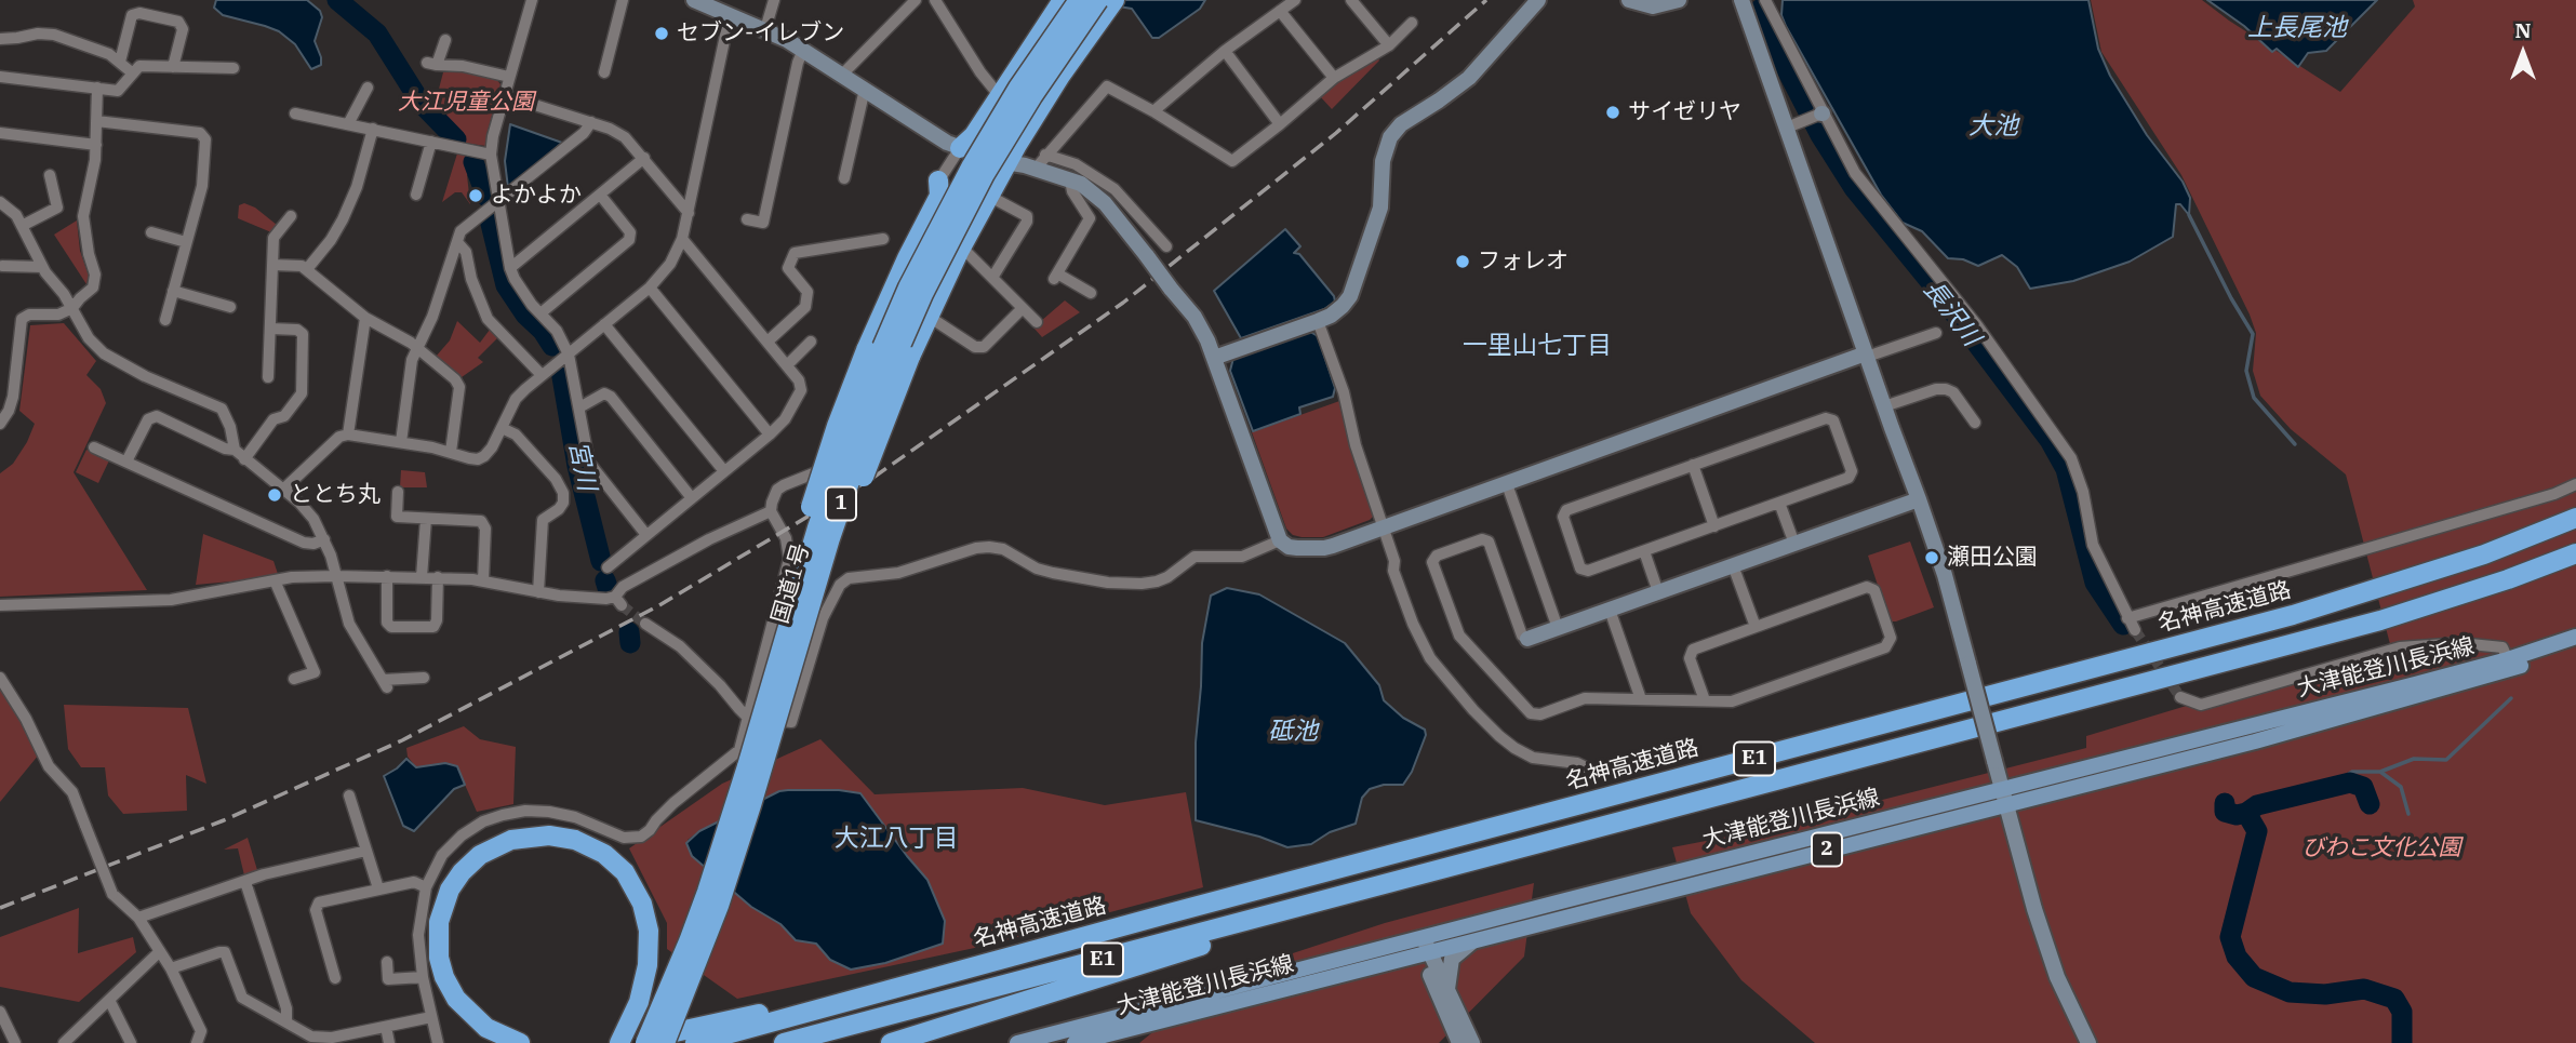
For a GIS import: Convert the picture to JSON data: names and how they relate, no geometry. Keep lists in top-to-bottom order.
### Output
{
  "streets": {
    "highway": [
      "1",
      "国道1号",
      "名神高速道路",
      "E1"
    ],
    "main road": ["大津能登川長浜線", "2"]
  },
  "districts": ["一里山七丁目", "大江八丁目"],
  "water": [
    "上長尾池",
    "大池",
    "長沢川",
    "宮川",
    "砥池"
  ],
  "parks": ["大江児童公園", "びわこ文化公園"],
  "places": [
    "セブン-イレブン",
    "サイゼリヤ",
    "よかよか",
    "フォレオ",
    "ととち丸",
    "瀬田公園"
  ],
  "north": "top"
}
